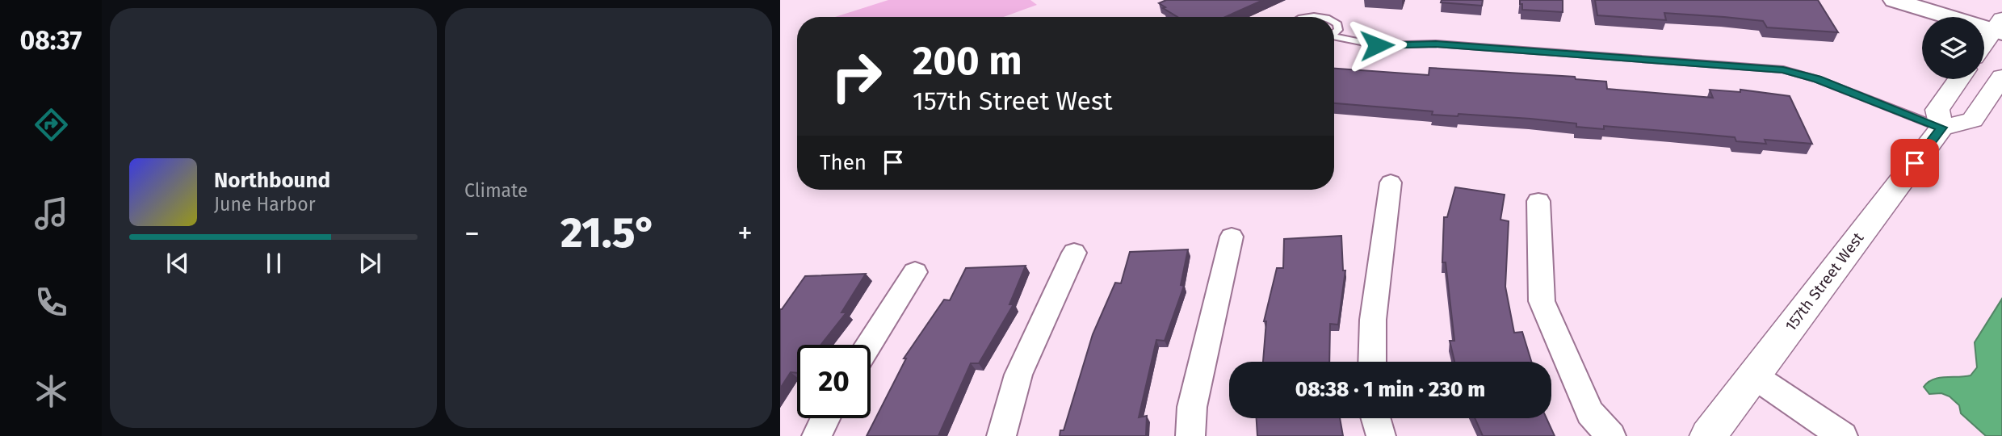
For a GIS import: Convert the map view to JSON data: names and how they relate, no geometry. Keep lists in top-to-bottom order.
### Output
{
  "streets": {
    "street": ["157th Street West"]
  },
  "page": {
    "tabs": "08:37",
    "tile": "Climate",
    "turn": ["200 m", "157th Street West"],
    "then": "Then",
    "song": ["Northbound", "June Harbor"],
    "heat": ["−", "21.5°", "+"],
    "limit": "20",
    "trip": "08:38 · 1 min · 230 m"
  }
}
